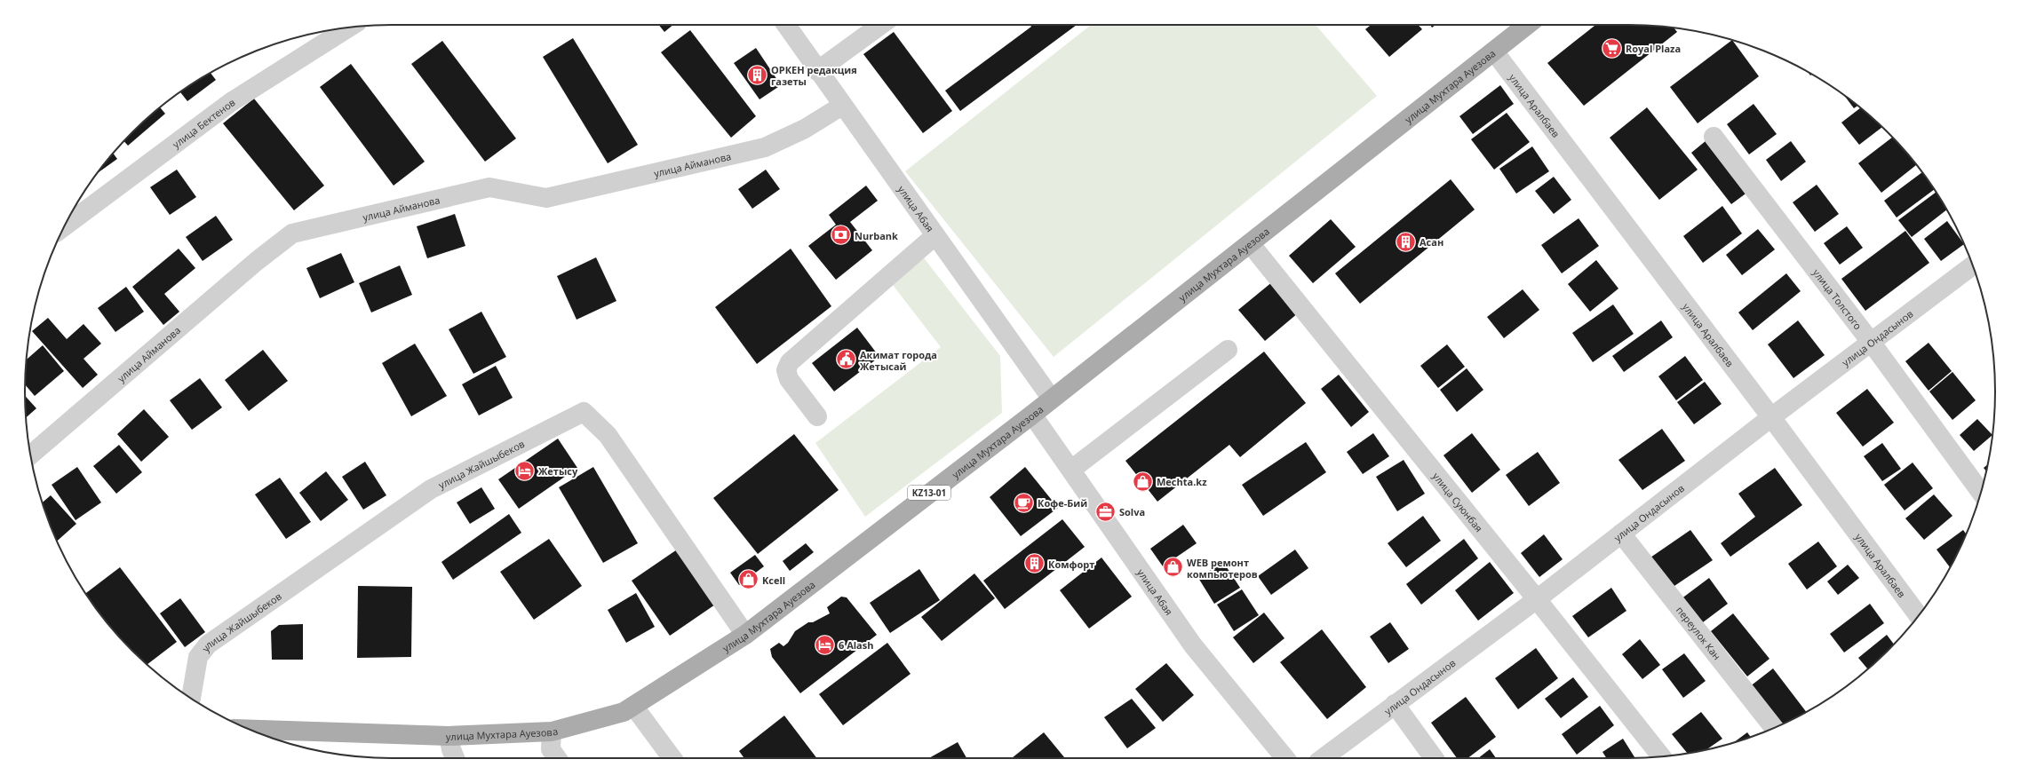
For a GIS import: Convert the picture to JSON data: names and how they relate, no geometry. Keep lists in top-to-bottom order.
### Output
{
  "streets": {
    "main road": ["улица Мухтара Ауезова", "KZ13-01"],
    "street": [
      "улица Аралбаев",
      "улица Бектенов",
      "улица Айманова",
      "улица Абая",
      "улица Толстого",
      "улица Ондасынов",
      "улица Жайшыбеков",
      "улица Суюнбая",
      "переулок Кан"
    ]
  },
  "crossings": [
    ["улица Мухтара Ауезова", "улица Аралбаев"],
    ["улица Мухтара Ауезова", "улица Абая"],
    ["улица Мухтара Ауезова", "улица Жайшыбеков"],
    ["улица Мухтара Ауезова", "улица Суюнбая"],
    ["улица Аралбаев", "улица Ондасынов"],
    ["улица Айманова", "улица Абая"],
    ["улица Толстого", "улица Ондасынов"],
    ["улица Ондасынов", "улица Суюнбая"],
    ["улица Ондасынов", "переулок Кан"]
  ],
  "places": {
    "supermarket": ["Royal Plaza"],
    "building": ["ОРКЕН редакция газеты", "Асан", "Комфорт"],
    "bank": ["Nurbank"],
    "public building": ["Акимат города Жетысай"],
    "hotel": ["Жетысу", "6 Alash"],
    "shop": ["Mechta.kz", "WEB ремонт компьютеров", "Kcell"],
    "cafe": ["Кофе-Бий"],
    "office": ["Solva"]
  }
}
